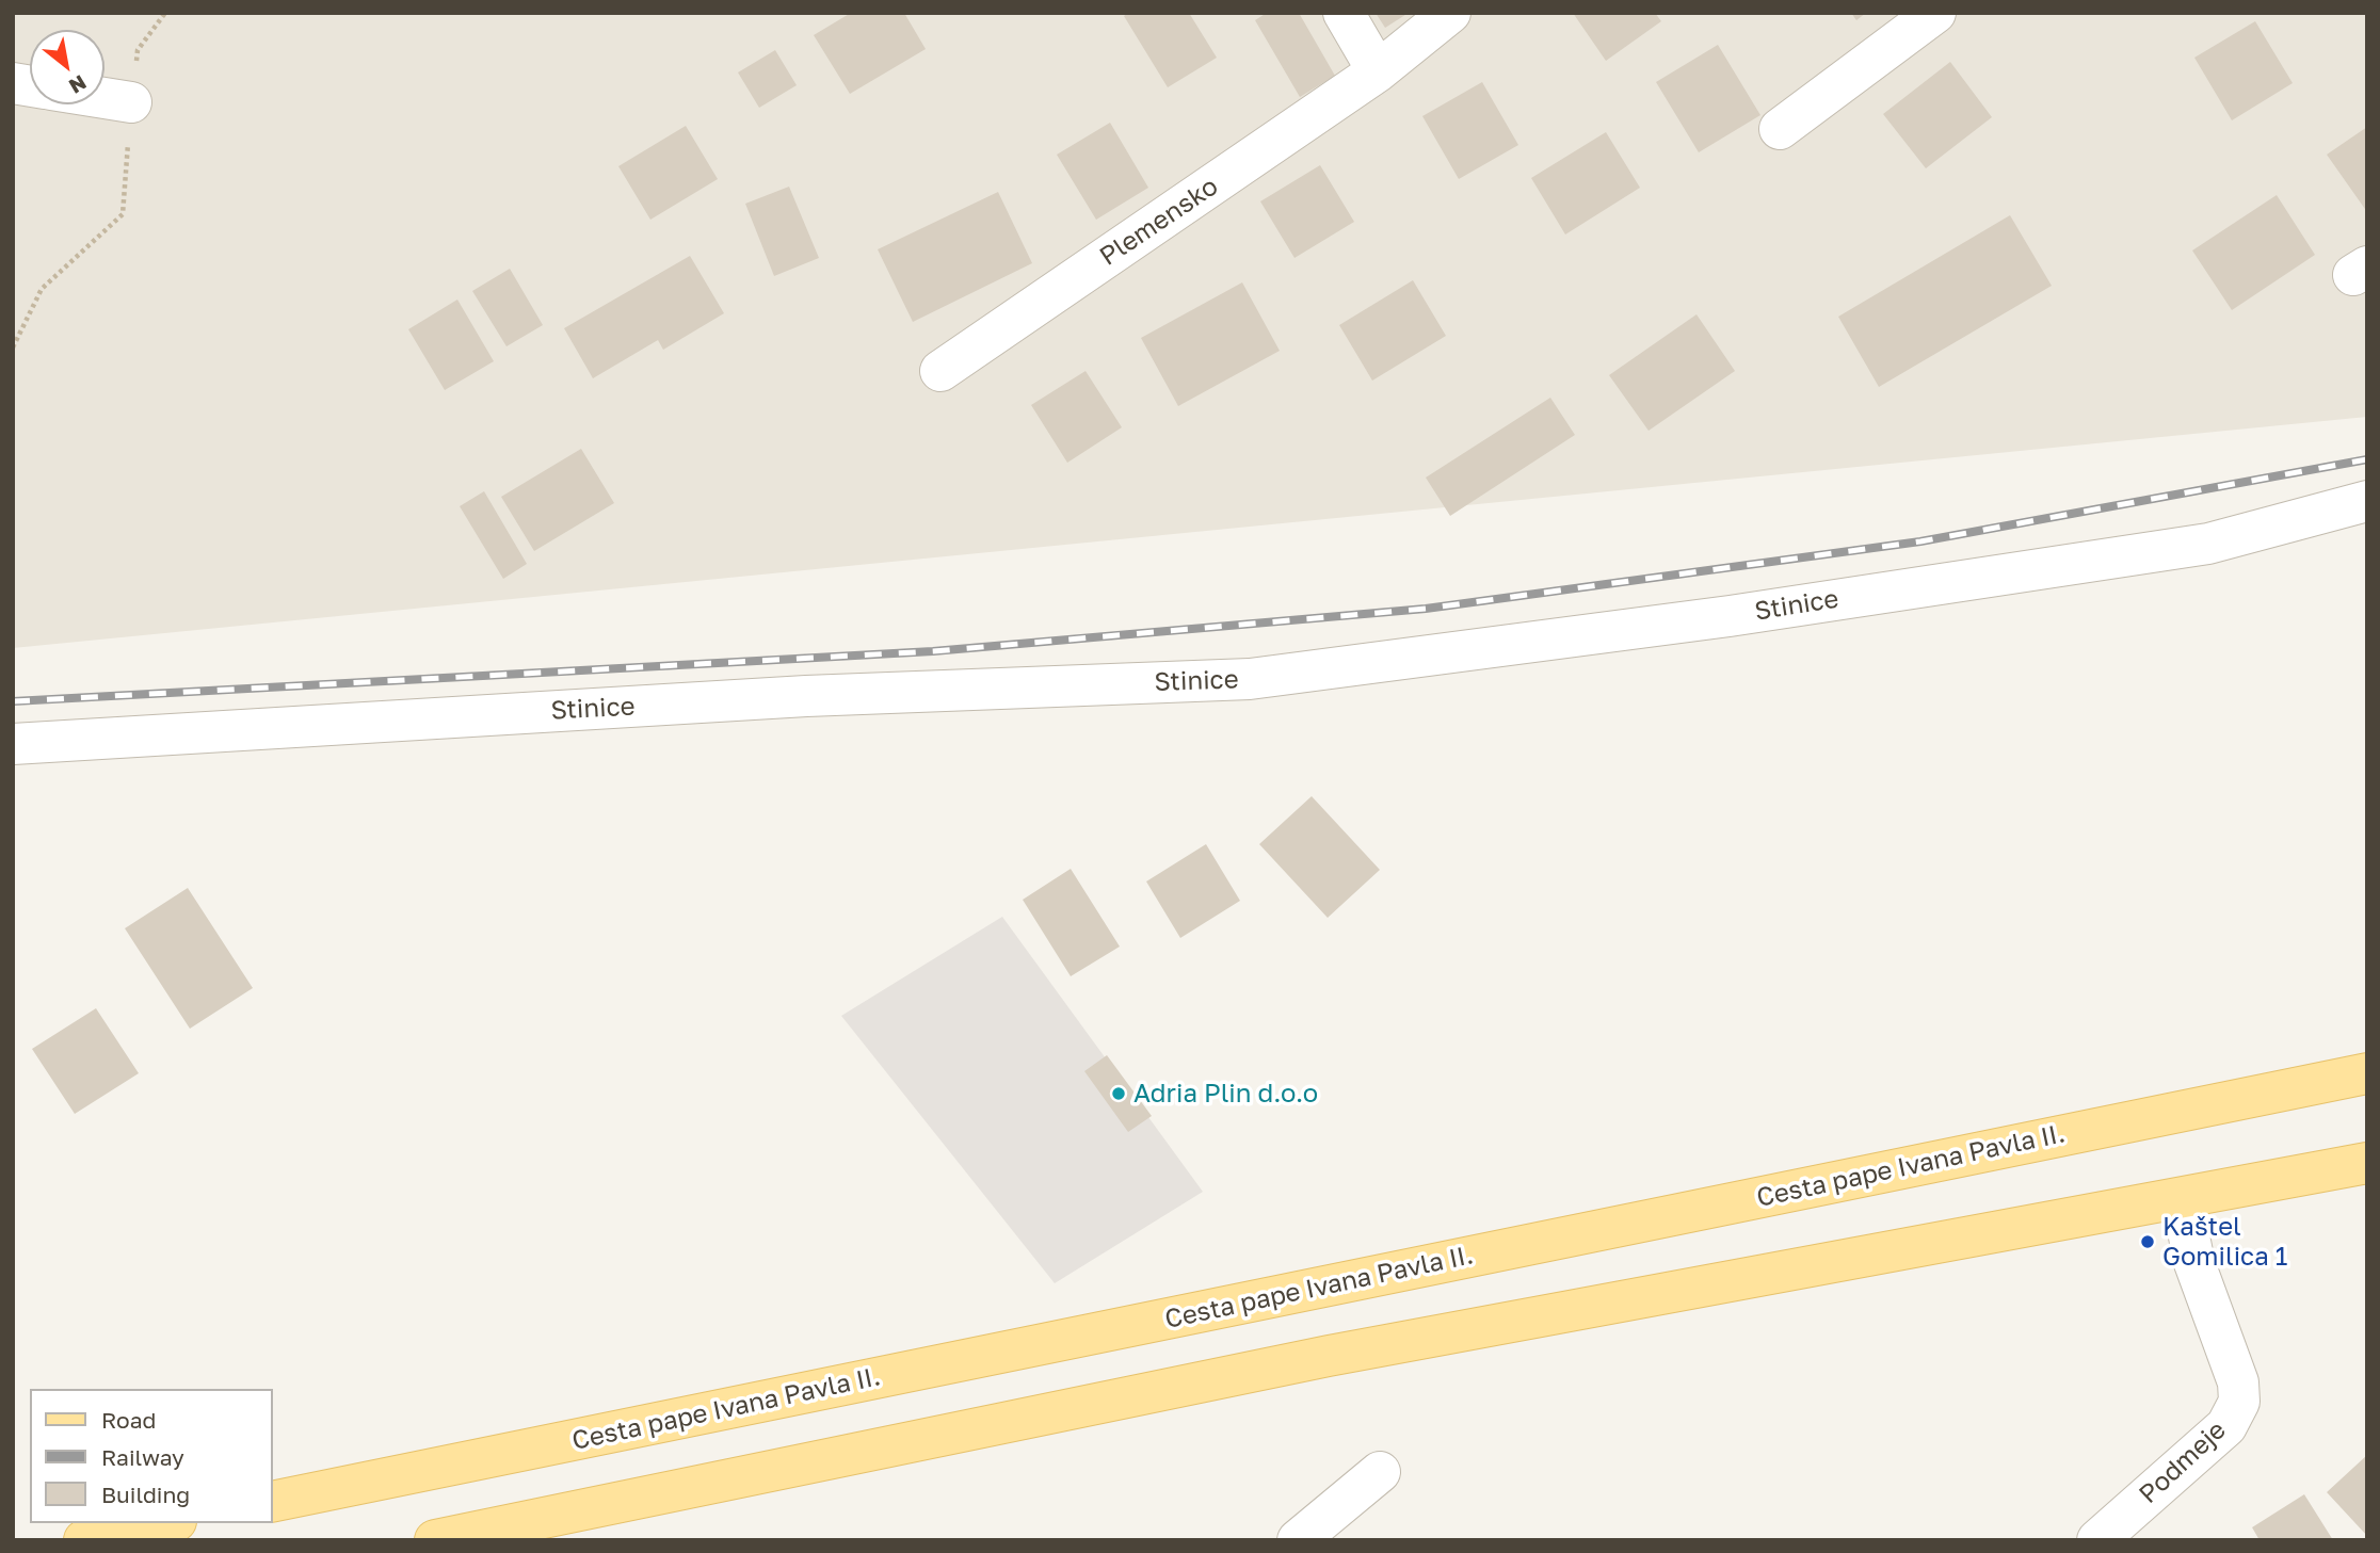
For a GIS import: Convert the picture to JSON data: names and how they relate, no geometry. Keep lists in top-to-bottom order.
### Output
{
  "streets": {
    "main road": ["Cesta pape Ivana Pavla II."],
    "street": ["Plemensko", "Stinice", "Podmeje"]
  },
  "places": ["Adria Plin d.o.o", "Kaštel Gomilica 1"],
  "legend": ["Road", "Railway", "Building"],
  "north": "bottom right"
}
